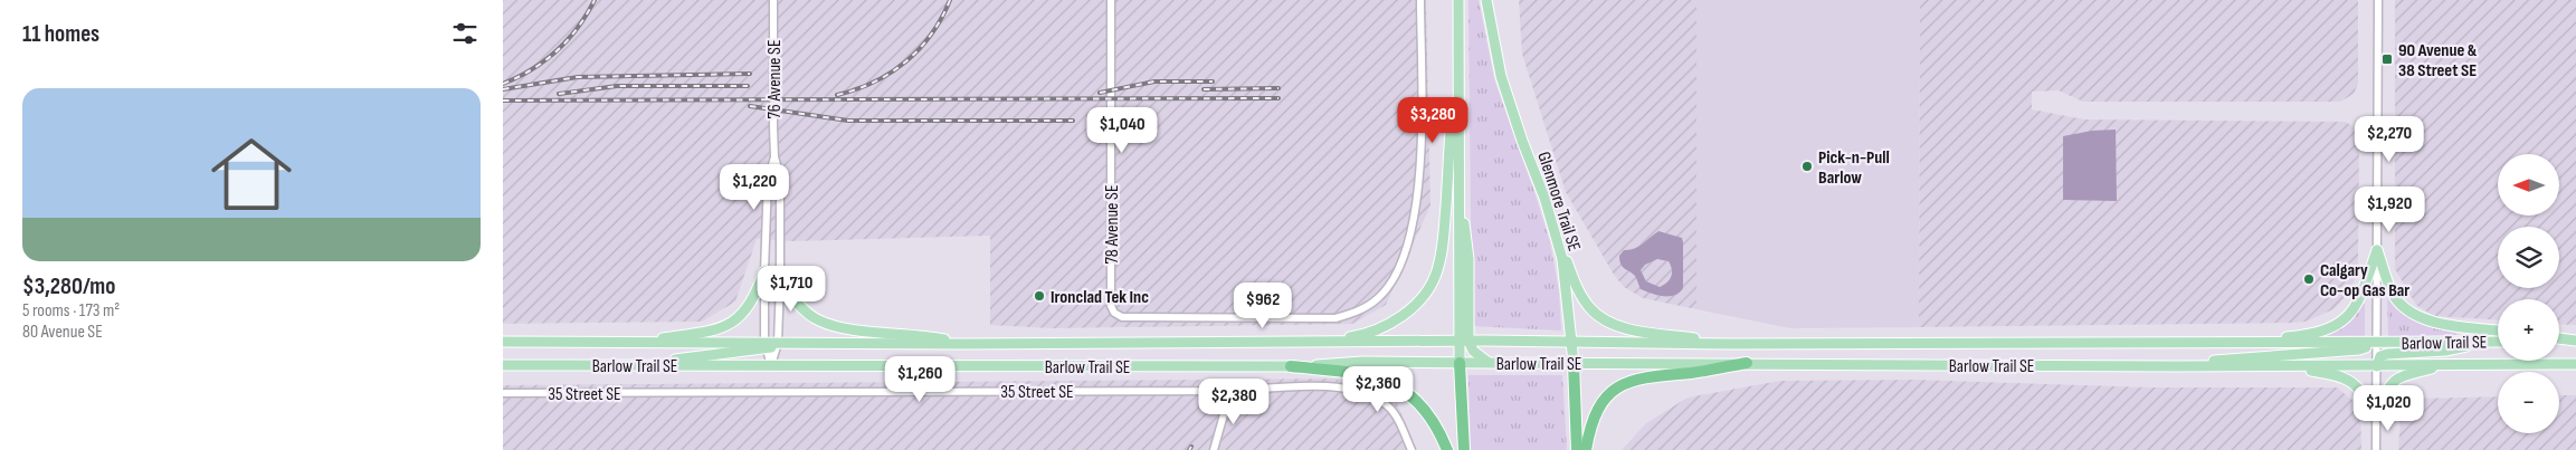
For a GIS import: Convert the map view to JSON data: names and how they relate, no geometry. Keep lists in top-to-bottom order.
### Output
{
  "streets": {
    "highway": ["Glenmore Trail SE"],
    "main road": ["Barlow Trail SE"],
    "street": ["76 Avenue SE", "78 Avenue SE", "35 Street SE"]
  },
  "crossings": [
    ["76 Avenue SE", "Barlow Trail SE"],
    ["Glenmore Trail SE", "Barlow Trail SE"]
  ],
  "places": {
    "transit": ["90 Avenue & 38 Street SE"],
    "other": ["Pick-n-Pull Barlow", "Calgary Co-op Gas Bar", "Ironclad Tek Inc"]
  },
  "north": "left",
  "page": {
    "heading": "11 homes",
    "list": [
      {
        "name": "$3,280/mo",
        "note": "5 rooms · 173 m² · 80 Avenue SE"
      }
    ],
    "price": [
      "$3,280",
      "$1,040",
      "$2,270",
      "$1,220",
      "$1,920",
      "$1,710",
      "$962",
      "$1,260",
      "$2,360",
      "$2,380",
      "$1,020"
    ],
    "map_buttons": ["+", "−"]
  }
}
